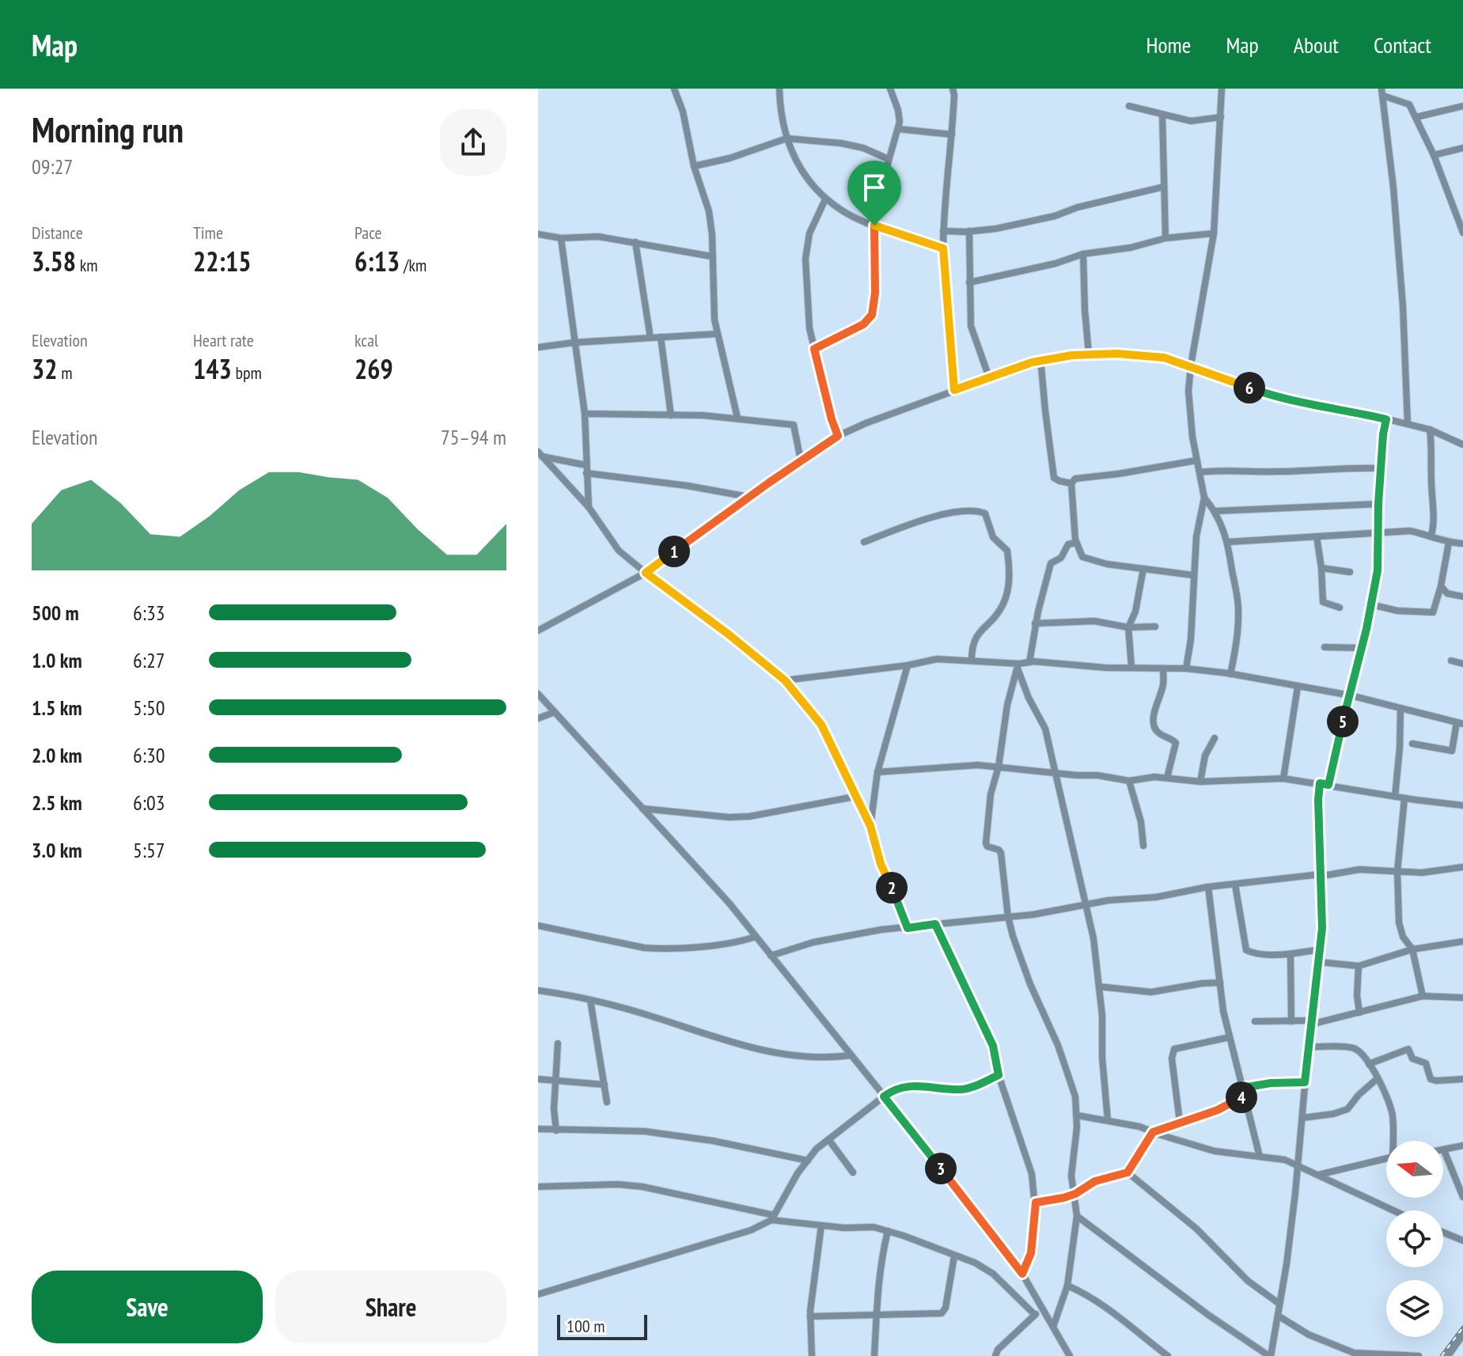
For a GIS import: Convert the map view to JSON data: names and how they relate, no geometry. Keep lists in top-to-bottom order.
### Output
{
  "scale_bar": "100 m",
  "north": "left",
  "page": {
    "header": "Map",
    "nav": [
      "Home",
      "Map",
      "About",
      "Contact"
    ],
    "heading": ["Morning run", "09:27"],
    "stats": [
      ["Distance", "3.58 km"],
      ["Time", "22:15"],
      ["Pace", "6:13 /km"],
      ["Elevation", "32 m"],
      ["Heart rate", "143 bpm"],
      ["kcal", "269"]
    ],
    "pins": [
      "6",
      "1",
      "5",
      "2",
      "4",
      "3"
    ],
    "chart": ["Elevation", "75–94 m"],
    "list": [
      {
        "name": "500 m",
        "note": "6:33"
      },
      {
        "name": "1.0 km",
        "note": "6:27"
      },
      {
        "name": "1.5 km",
        "note": "5:50"
      },
      {
        "name": "2.0 km",
        "note": "6:30"
      },
      {
        "name": "2.5 km",
        "note": "6:03"
      },
      {
        "name": "3.0 km",
        "note": "5:57"
      }
    ],
    "buttons": ["Save", "Share"],
    "scale": "100 m"
  }
}
